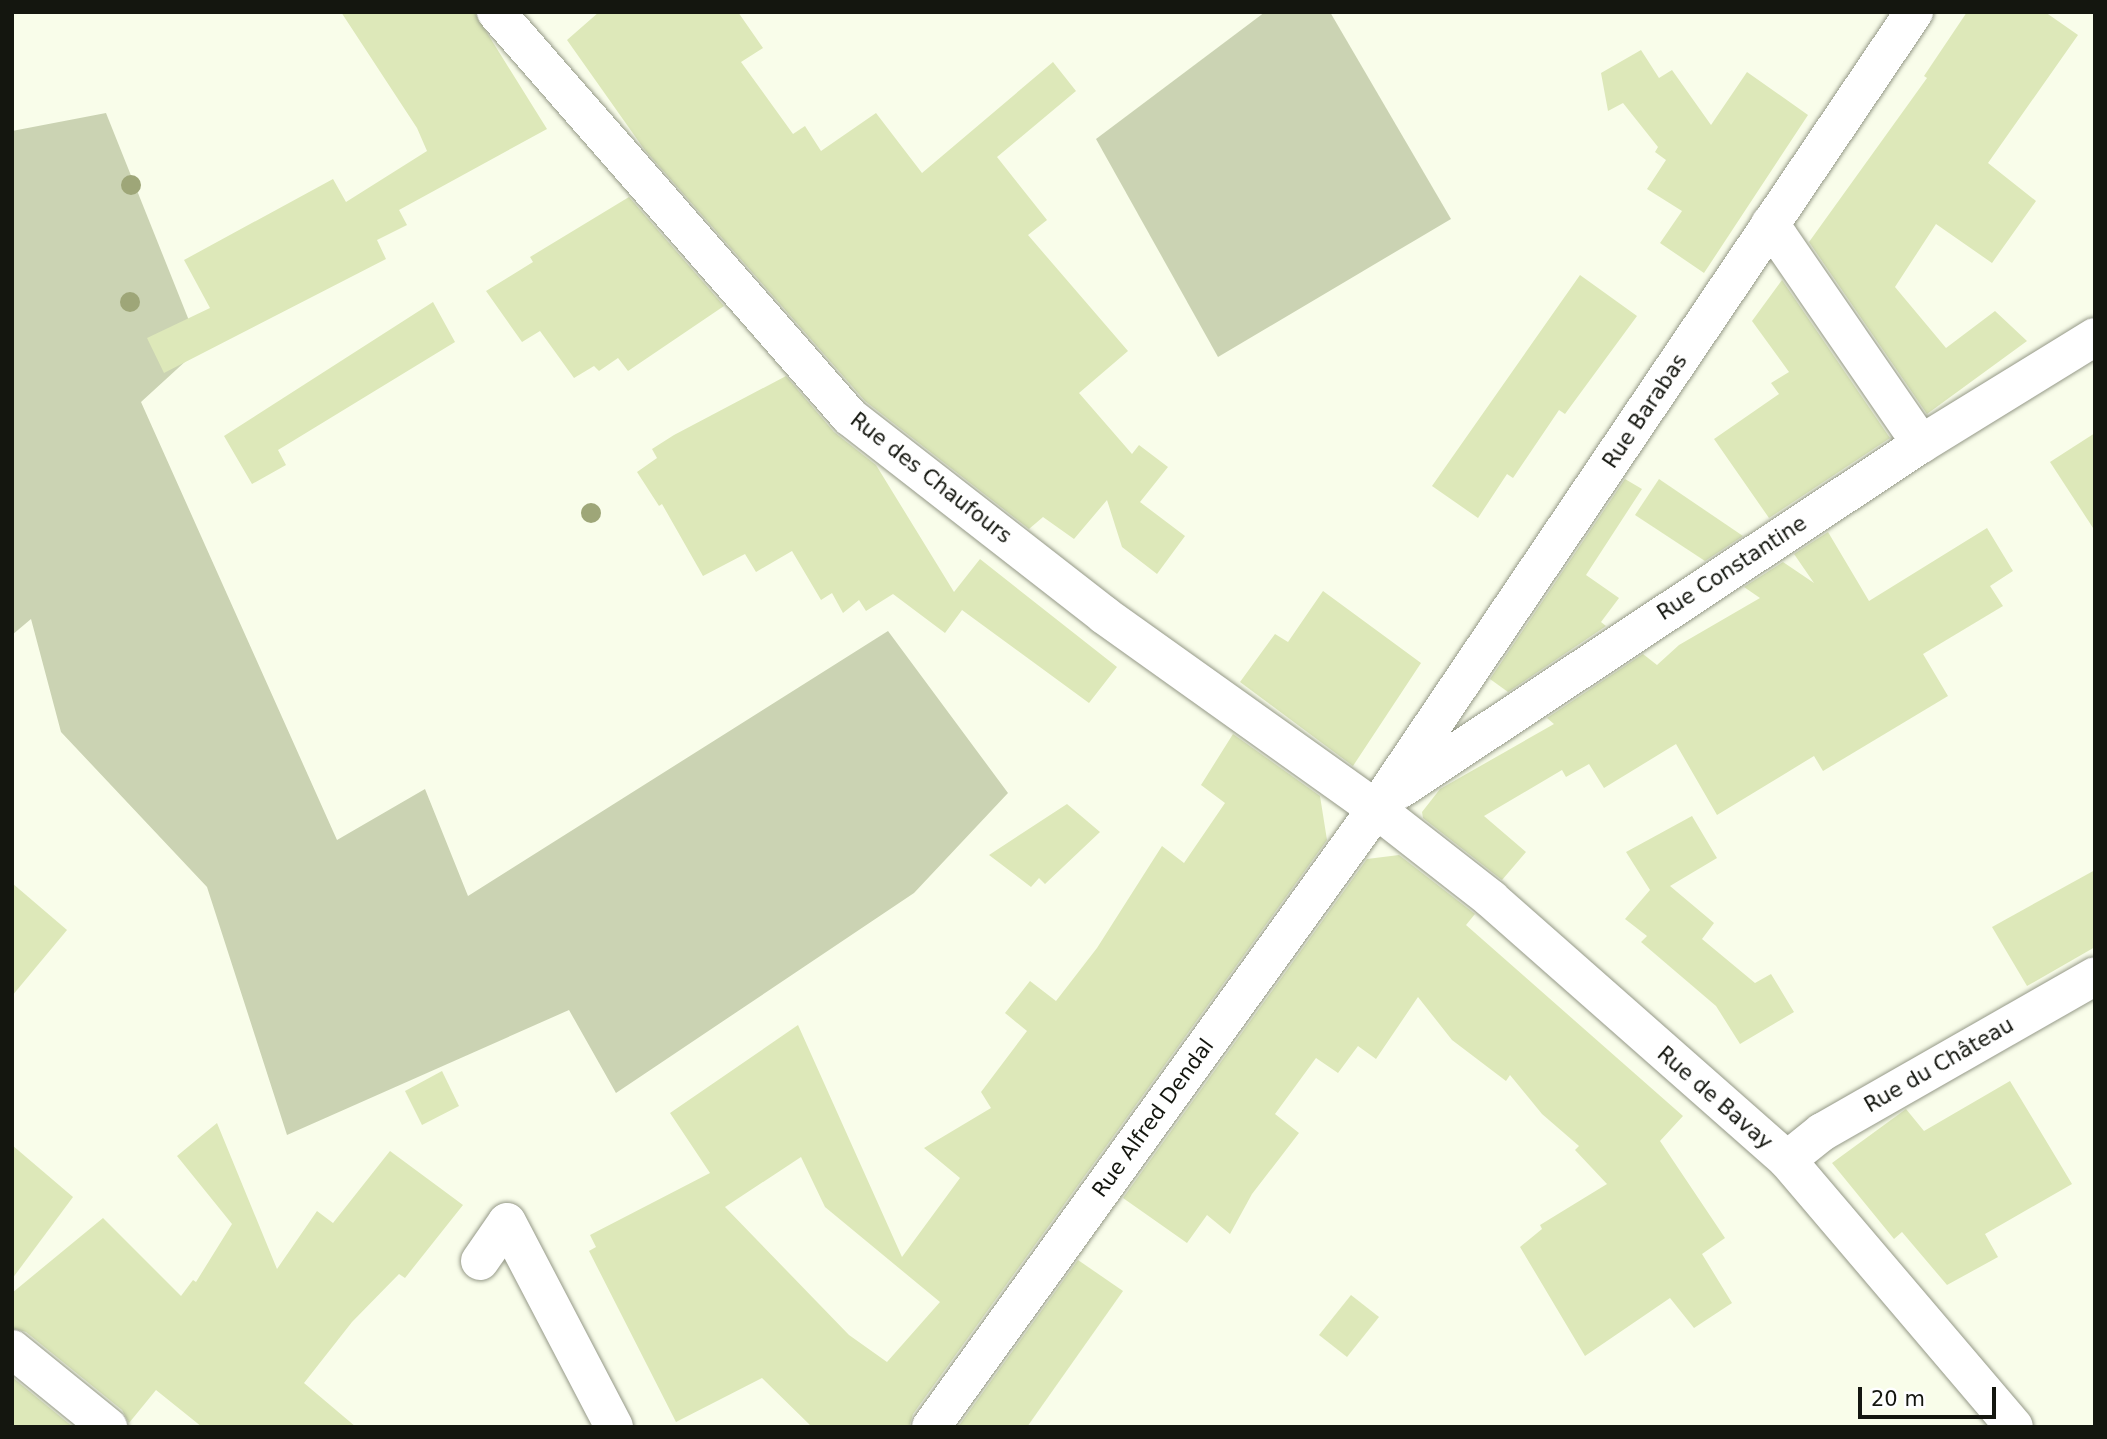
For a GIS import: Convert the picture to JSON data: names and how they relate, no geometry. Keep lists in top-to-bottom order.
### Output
{
  "streets": {
    "street": [
      "Rue Barabas",
      "Rue des Chaufours",
      "Rue Constantine",
      "Rue du Château",
      "Rue de Bavay",
      "Rue Alfred Dendal"
    ]
  },
  "crossings": [
    ["Rue Barabas", "Rue des Chaufours"],
    ["Rue Barabas", "Rue Constantine"],
    ["Rue Barabas", "Rue de Bavay"],
    ["Rue Barabas", "Rue Alfred Dendal"],
    ["Rue des Chaufours", "Rue Constantine"],
    ["Rue des Chaufours", "Rue de Bavay"],
    ["Rue des Chaufours", "Rue Alfred Dendal"],
    ["Rue Constantine", "Rue de Bavay"],
    ["Rue Constantine", "Rue Alfred Dendal"],
    ["Rue du Château", "Rue de Bavay"],
    ["Rue de Bavay", "Rue Alfred Dendal"]
  ],
  "scale_bar": "20 m"
}
